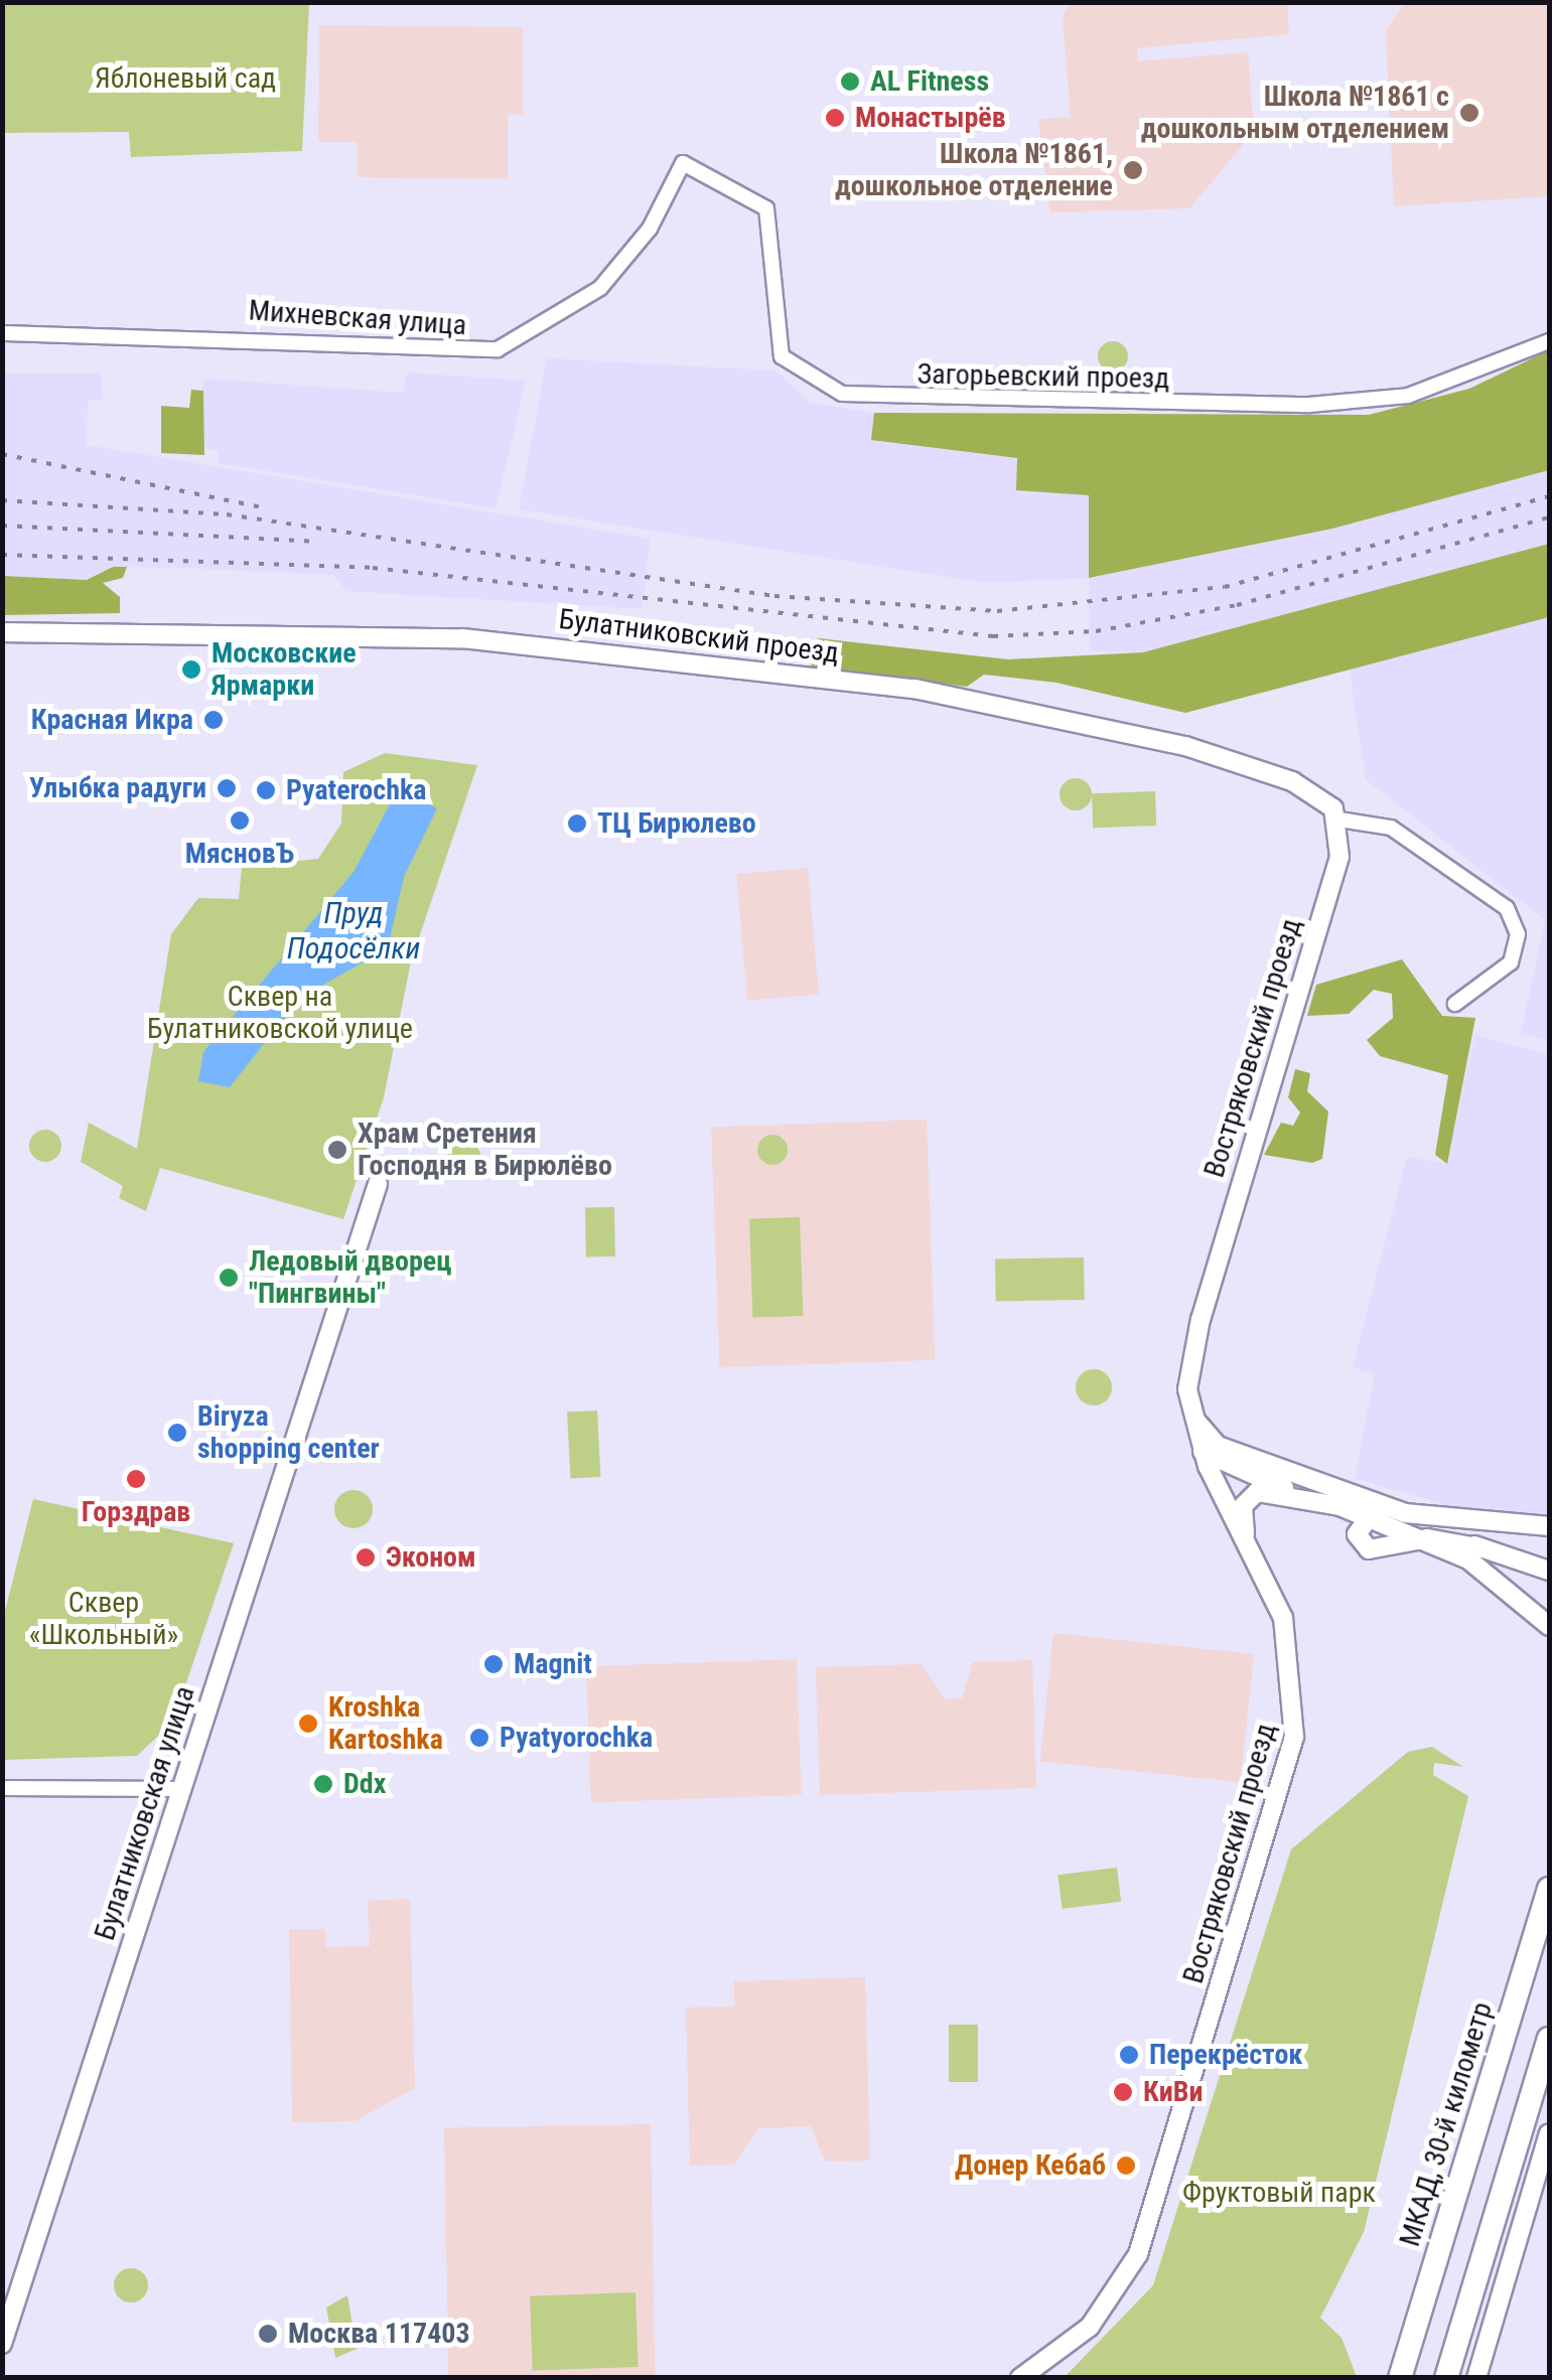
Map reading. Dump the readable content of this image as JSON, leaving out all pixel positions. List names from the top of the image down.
{
  "streets": {
    "highway": ["МКАД, 30-й километр"],
    "street": [
      "Михневская улица",
      "Загорьевский проезд",
      "Булатниковский проезд",
      "Востряковский проезд",
      "Булатниковская улица"
    ]
  },
  "crossings": [
    ["Михневская улица", "Загорьевский проезд"],
    ["Булатниковский проезд", "Востряковский проезд"]
  ],
  "water": ["Пруд Подосёлки"],
  "parks": [
    "Яблоневый сад",
    "Сквер на Булатниковской улице",
    "Сквер «Школьный»",
    "Фруктовый парк"
  ],
  "places": [
    "AL Fitness",
    "Школа №1861 с дошкольным отделением",
    "Монастырёв",
    "Школа №1861, дошкольное отделение",
    "Московские Ярмарки",
    "Красная Икра",
    "Улыбка радуги",
    "Pyaterochka",
    "МясновЪ",
    "ТЦ Бирюлево",
    "Храм Сретения Господня в Бирюлёво",
    "Ледовый дворец \"Пингвины\"",
    "Biryza shopping center",
    "Горздрав",
    "Эконом",
    "Magnit",
    "Kroshka Kartoshka",
    "Pyatyorochka",
    "Ddx",
    "Перекрёсток",
    "КиВи",
    "Донер Кебаб",
    "Москва 117403"
  ]
}
